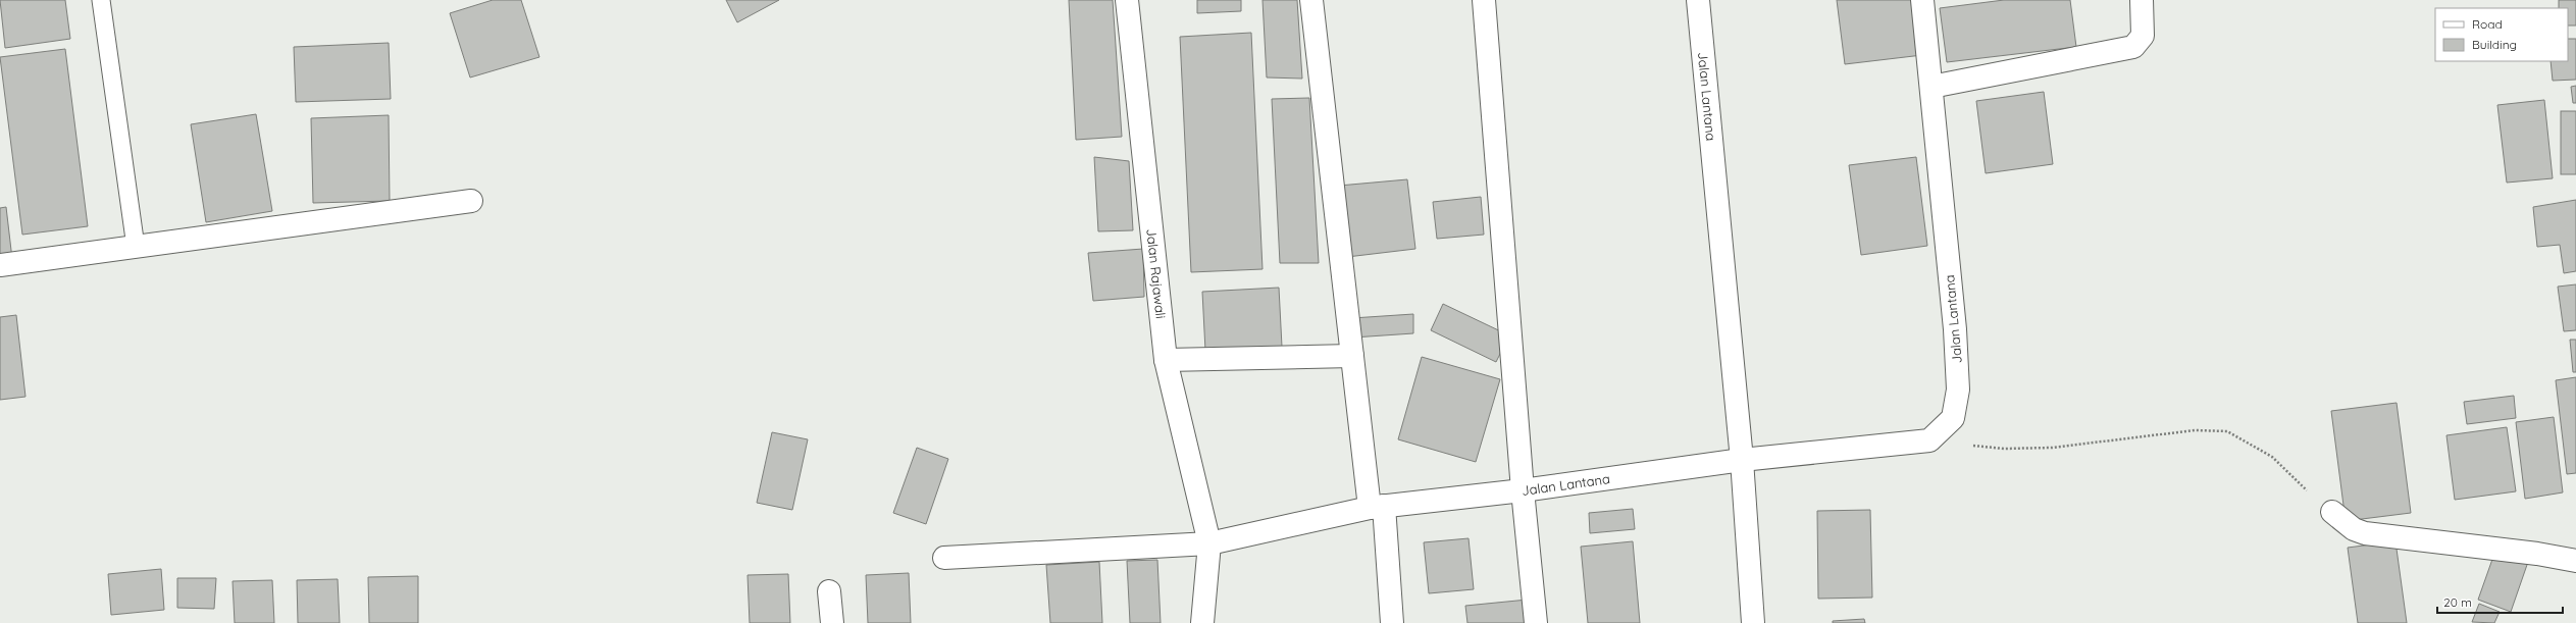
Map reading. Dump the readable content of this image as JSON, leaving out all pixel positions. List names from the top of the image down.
{
  "streets": {
    "street": ["Jalan Lantana", "Jalan Rajawali"]
  },
  "legend": ["Road", "Building"],
  "scale_bar": "20 m"
}
